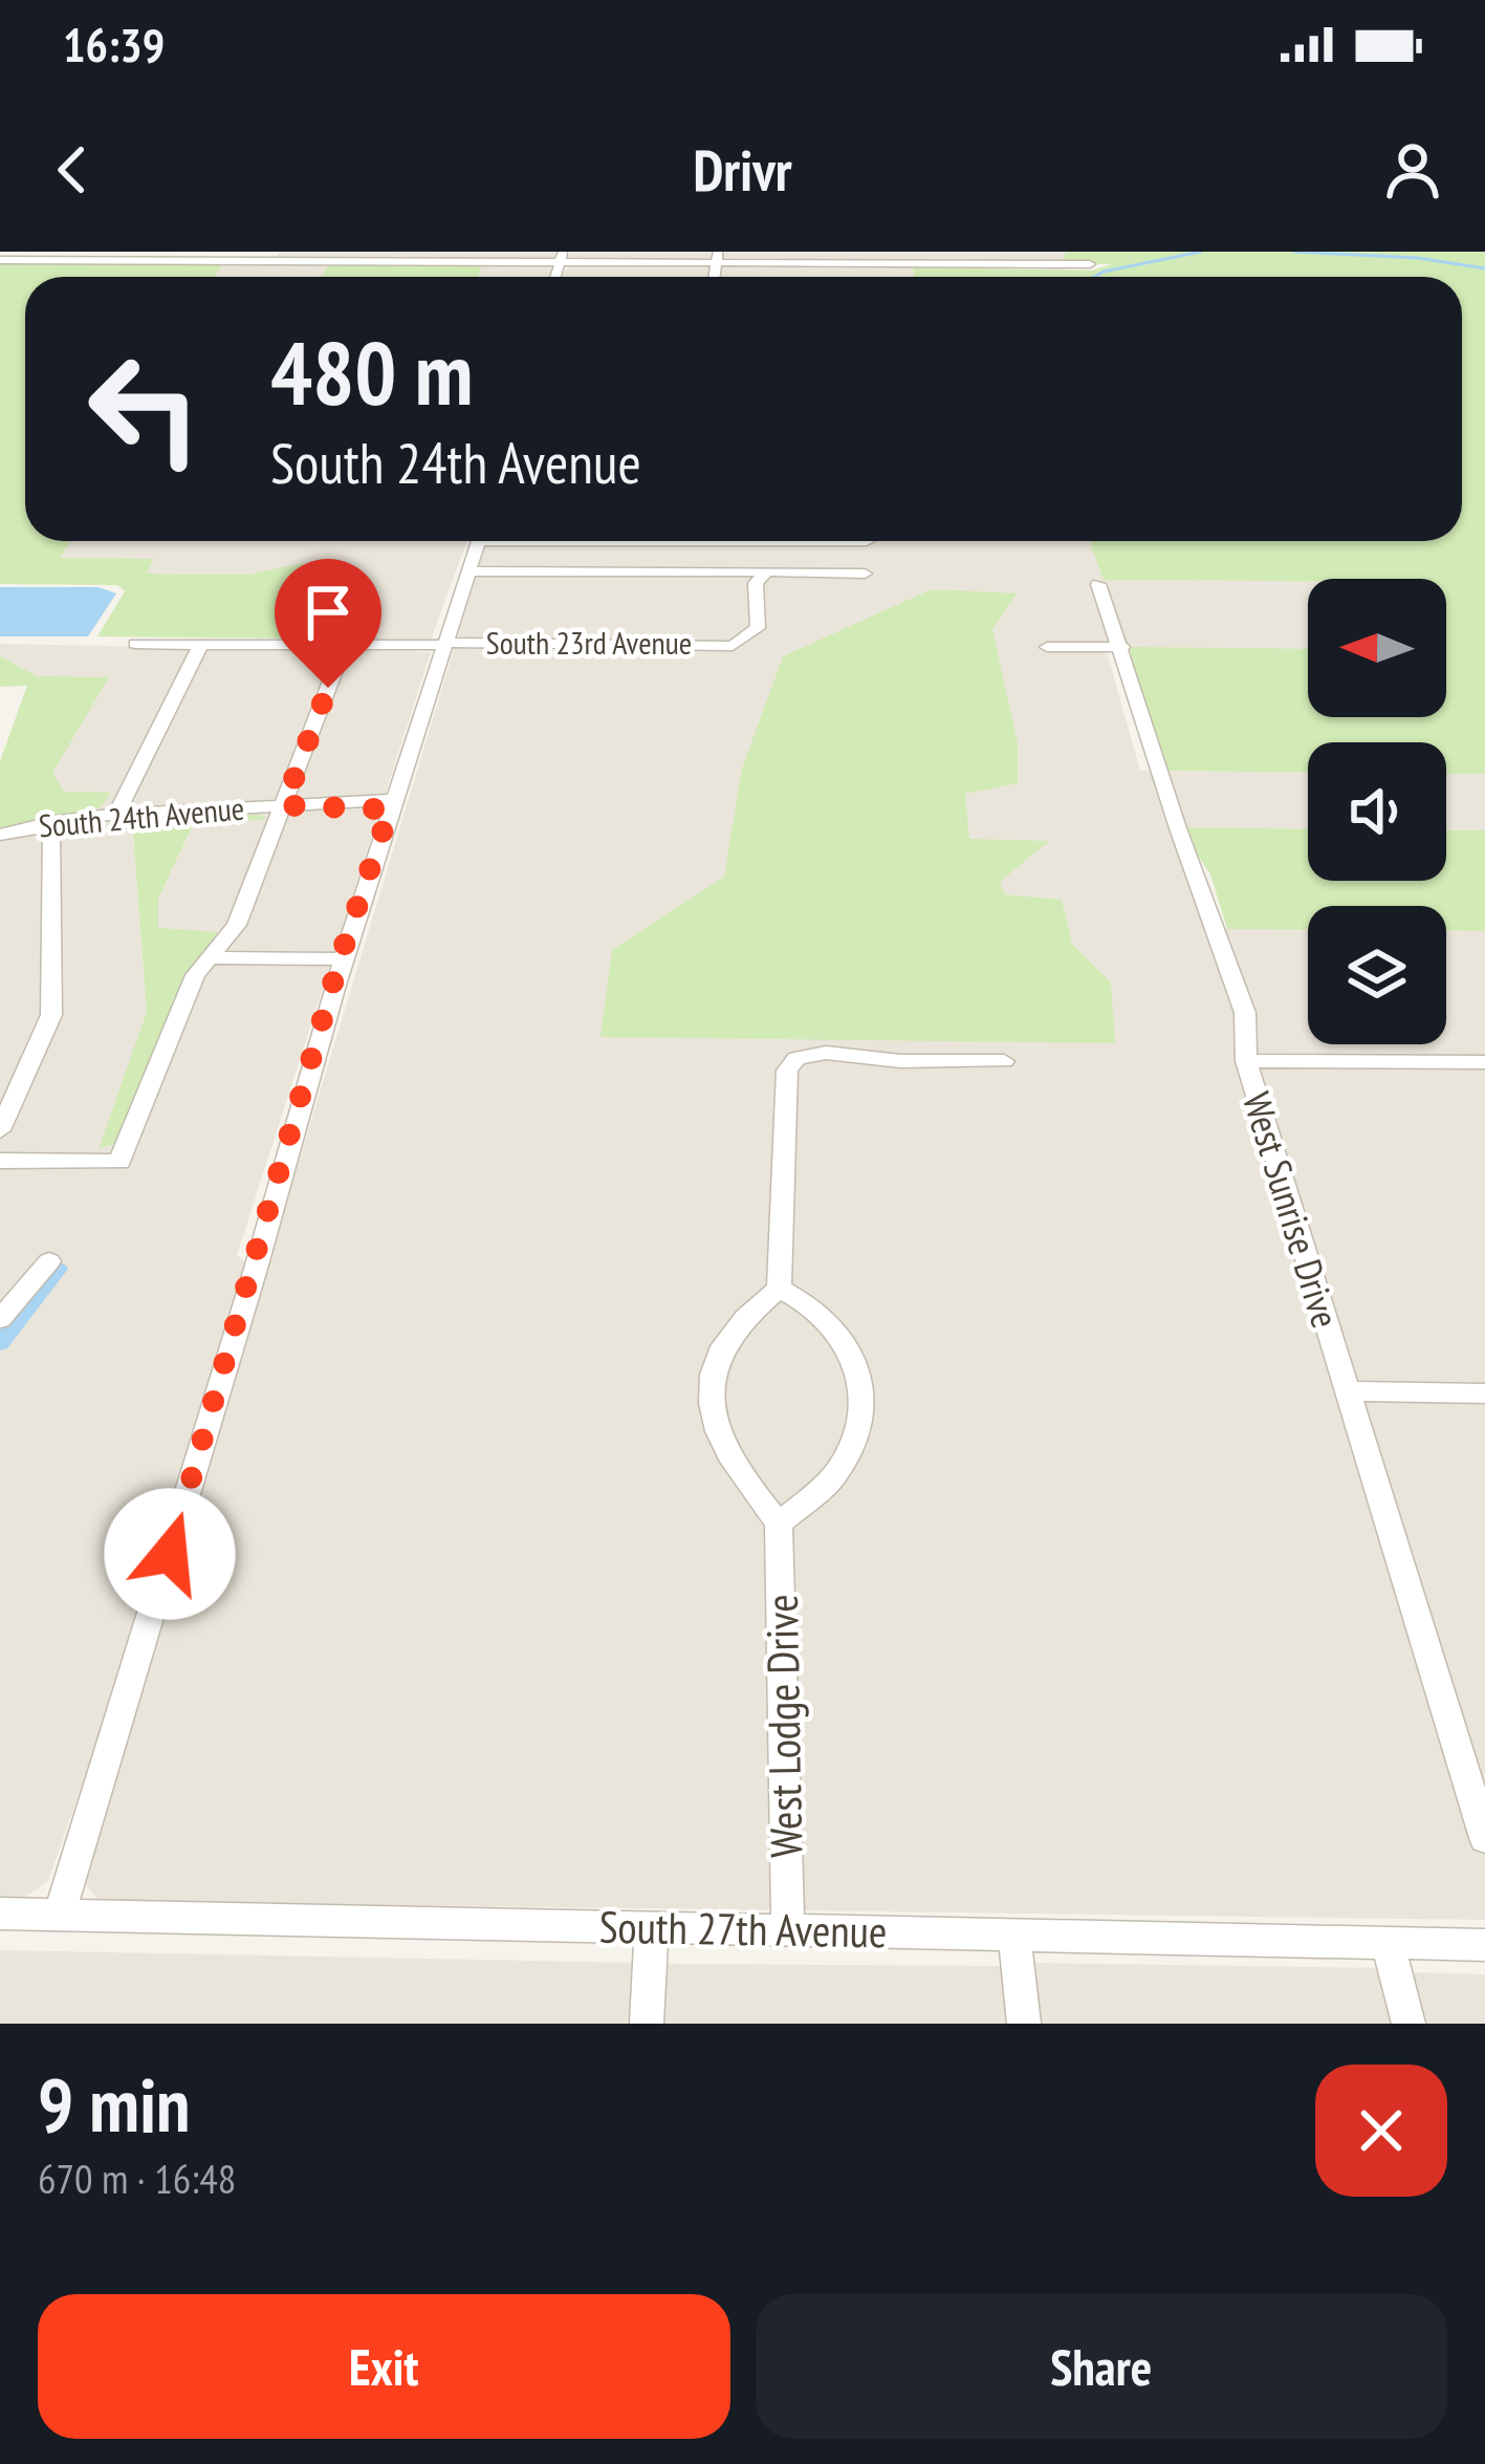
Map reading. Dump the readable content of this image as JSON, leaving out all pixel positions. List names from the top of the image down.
{
  "streets": {
    "street": [
      "South 23rd Avenue",
      "South 24th Avenue",
      "West Sunrise Drive",
      "West Lodge Drive",
      "South 27th Avenue"
    ]
  },
  "crossings": [
    ["West Lodge Drive", "South 27th Avenue"]
  ],
  "north": "left",
  "page": {
    "status": "16:39",
    "header": "Drivr",
    "turn": ["480 m", "South 24th Avenue"],
    "heading": ["9 min", "670 m · 16:48"],
    "buttons": ["Exit", "Share"]
  }
}
